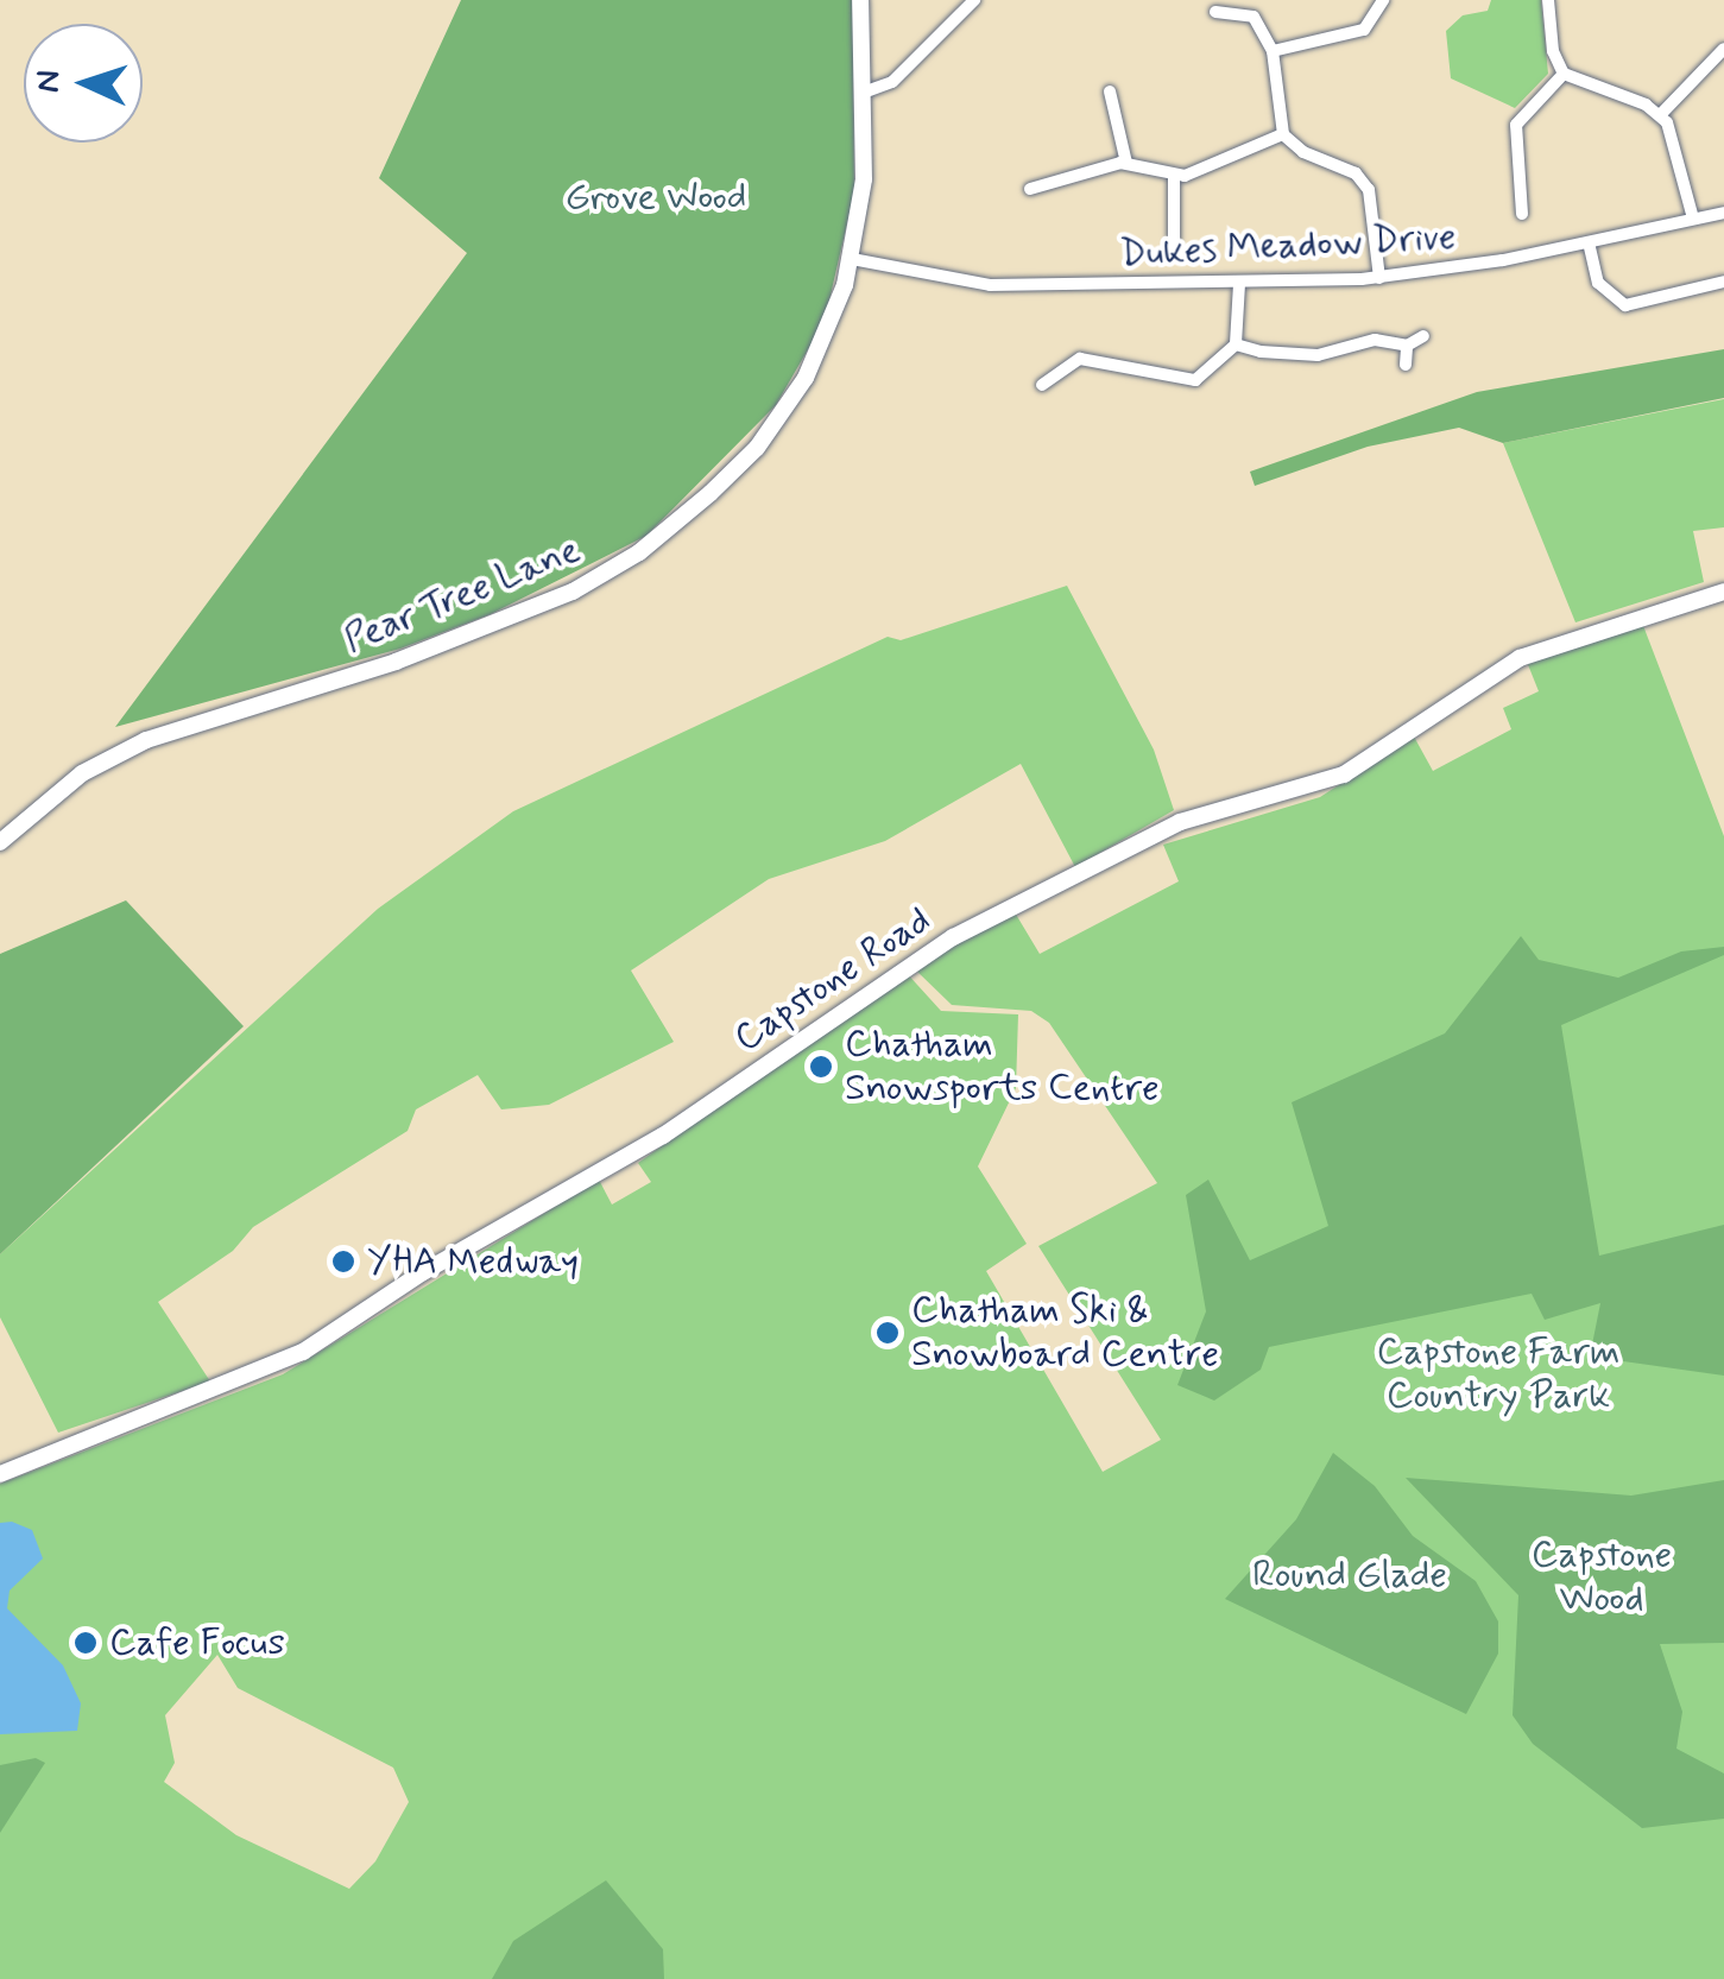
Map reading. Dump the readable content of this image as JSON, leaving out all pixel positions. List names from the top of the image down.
{
  "streets": {
    "street": ["Dukes Meadow Drive", "Pear Tree Lane", "Capstone Road"]
  },
  "crossings": [
    ["Dukes Meadow Drive", "Pear Tree Lane"]
  ],
  "parks": [
    "Grove Wood",
    "Capstone Farm Country Park",
    "Capstone Wood",
    "Round Glade"
  ],
  "places": [
    "Chatham Snowsports Centre",
    "YHA Medway",
    "Chatham Ski & Snowboard Centre",
    "Cafe Focus"
  ],
  "north": "left"
}
